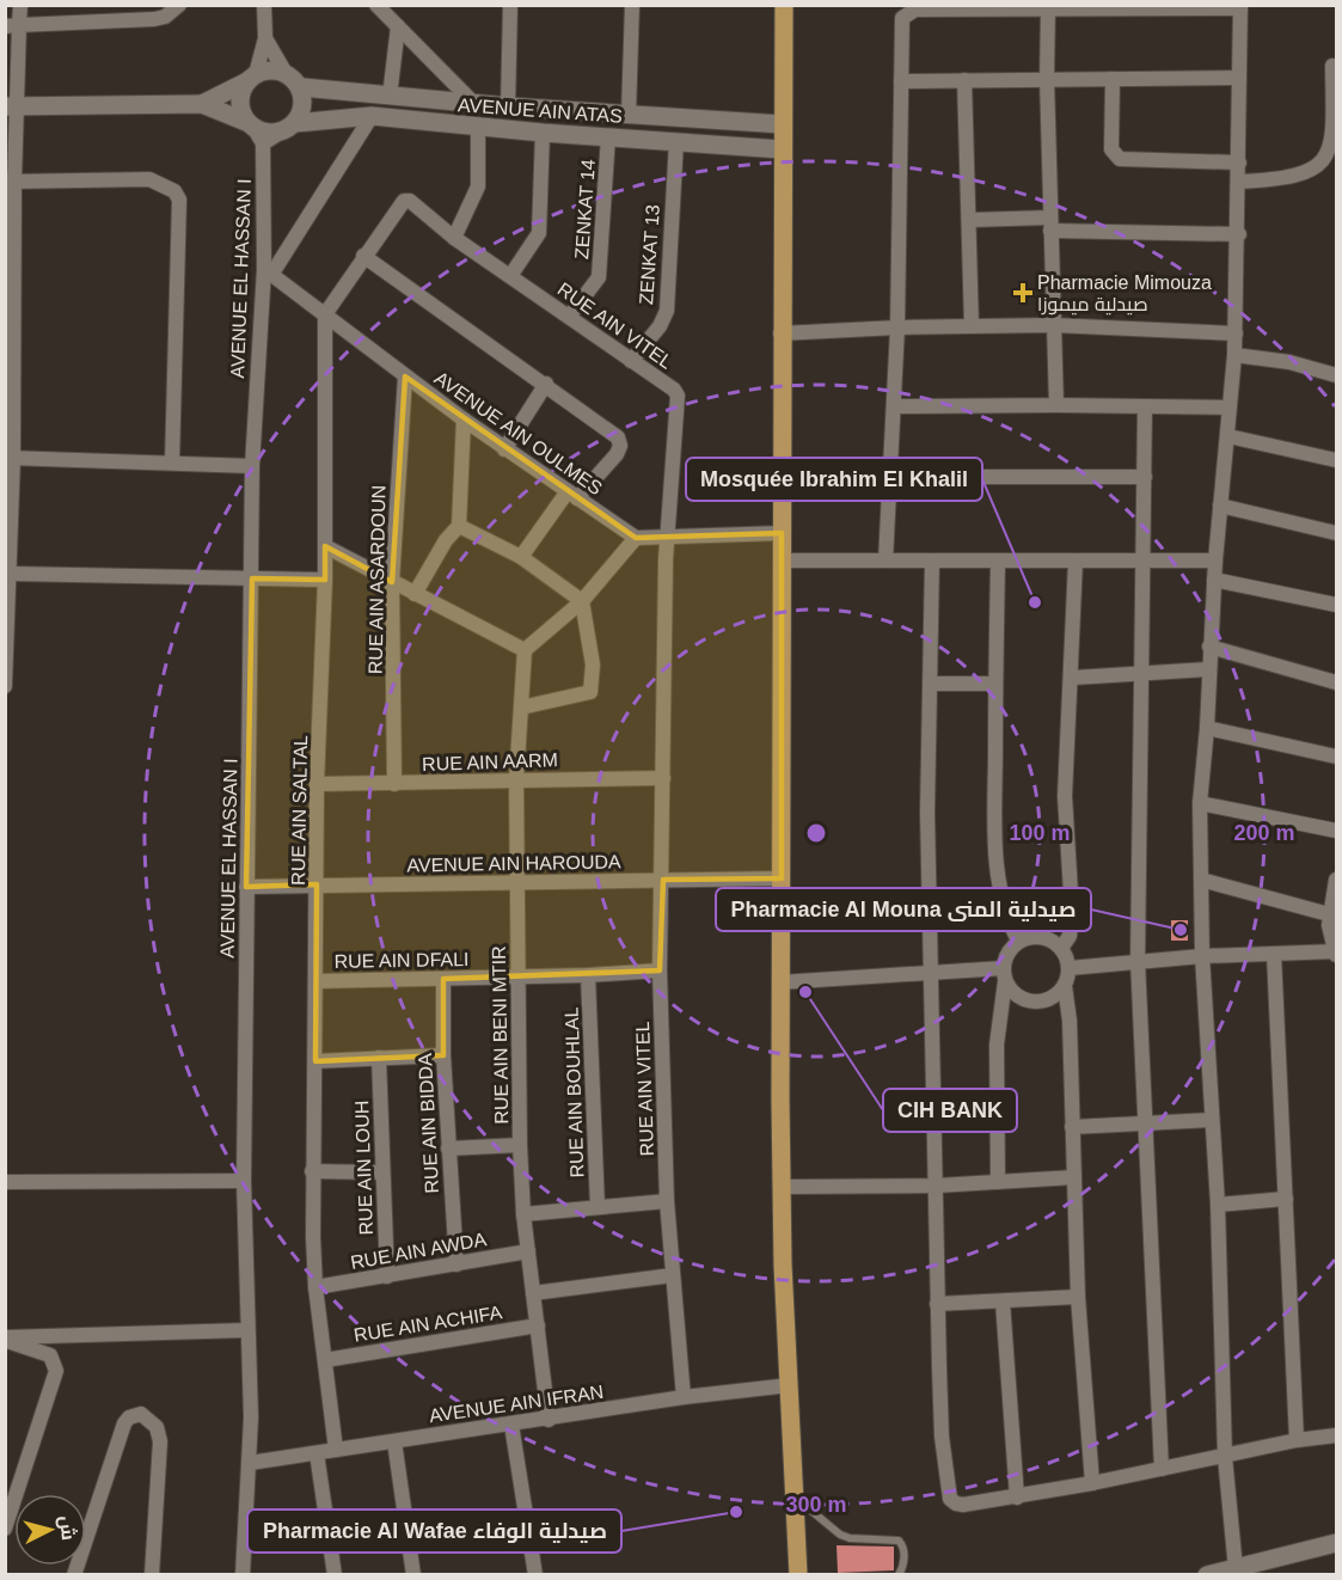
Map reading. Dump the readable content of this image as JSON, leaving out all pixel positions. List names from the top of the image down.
{
  "streets": {
    "street": [
      "AVENUE AIN ATAS",
      "ZENKAT 14",
      "ZENKAT 13",
      "AVENUE EL HASSAN I",
      "RUE AIN VITEL",
      "AVENUE AIN OULMES",
      "RUE AIN ASARDOUN",
      "RUE AIN AARM",
      "RUE AIN SALTAL",
      "AVENUE AIN HAROUDA",
      "RUE AIN DFALI",
      "RUE AIN BENI MTIR",
      "RUE AIN BOUHLAL",
      "RUE AIN BIDDA",
      "RUE AIN LOUH",
      "RUE AIN AWDA",
      "RUE AIN ACHIFA",
      "AVENUE AIN IFRAN"
    ]
  },
  "crossings": [
    ["AVENUE AIN ATAS", "ZENKAT 14"],
    ["AVENUE AIN ATAS", "ZENKAT 13"],
    ["AVENUE AIN ATAS", "AVENUE EL HASSAN I"],
    ["ZENKAT 14", "RUE AIN VITEL"],
    ["ZENKAT 13", "RUE AIN VITEL"],
    ["AVENUE EL HASSAN I", "AVENUE AIN OULMES"],
    ["AVENUE EL HASSAN I", "AVENUE AIN HAROUDA"],
    ["AVENUE EL HASSAN I", "AVENUE AIN IFRAN"],
    ["RUE AIN VITEL", "RUE AIN AARM"],
    ["RUE AIN VITEL", "AVENUE AIN HAROUDA"],
    ["RUE AIN VITEL", "RUE AIN DFALI"],
    ["RUE AIN VITEL", "AVENUE AIN IFRAN"],
    ["AVENUE AIN OULMES", "RUE AIN ASARDOUN"],
    ["AVENUE AIN OULMES", "RUE AIN SALTAL"],
    ["RUE AIN ASARDOUN", "RUE AIN AARM"],
    ["RUE AIN AARM", "RUE AIN SALTAL"],
    ["RUE AIN AARM", "RUE AIN BENI MTIR"],
    ["RUE AIN SALTAL", "AVENUE AIN HAROUDA"],
    ["RUE AIN SALTAL", "RUE AIN DFALI"],
    ["RUE AIN SALTAL", "RUE AIN AWDA"],
    ["RUE AIN SALTAL", "RUE AIN ACHIFA"],
    ["RUE AIN SALTAL", "AVENUE AIN IFRAN"],
    ["AVENUE AIN HAROUDA", "RUE AIN BENI MTIR"],
    ["RUE AIN DFALI", "RUE AIN BENI MTIR"],
    ["RUE AIN DFALI", "RUE AIN BOUHLAL"],
    ["RUE AIN DFALI", "RUE AIN BIDDA"],
    ["RUE AIN BENI MTIR", "RUE AIN AWDA"],
    ["RUE AIN BENI MTIR", "RUE AIN ACHIFA"],
    ["RUE AIN BENI MTIR", "AVENUE AIN IFRAN"],
    ["RUE AIN BIDDA", "RUE AIN AWDA"],
    ["RUE AIN LOUH", "RUE AIN AWDA"]
  ],
  "places": {
    "health": ["Pharmacie Mimouza صيدلية ميموزا"],
    "other": [
      "Mosquée Ibrahim El Khalil",
      "Pharmacie Al Mouna صيدلية المنى",
      "CIH BANK",
      "Pharmacie Al Wafae صيدلية الوفاء"
    ]
  },
  "north": "right",
  "rings": ["100 m", "200 m", "300 m"]
}
